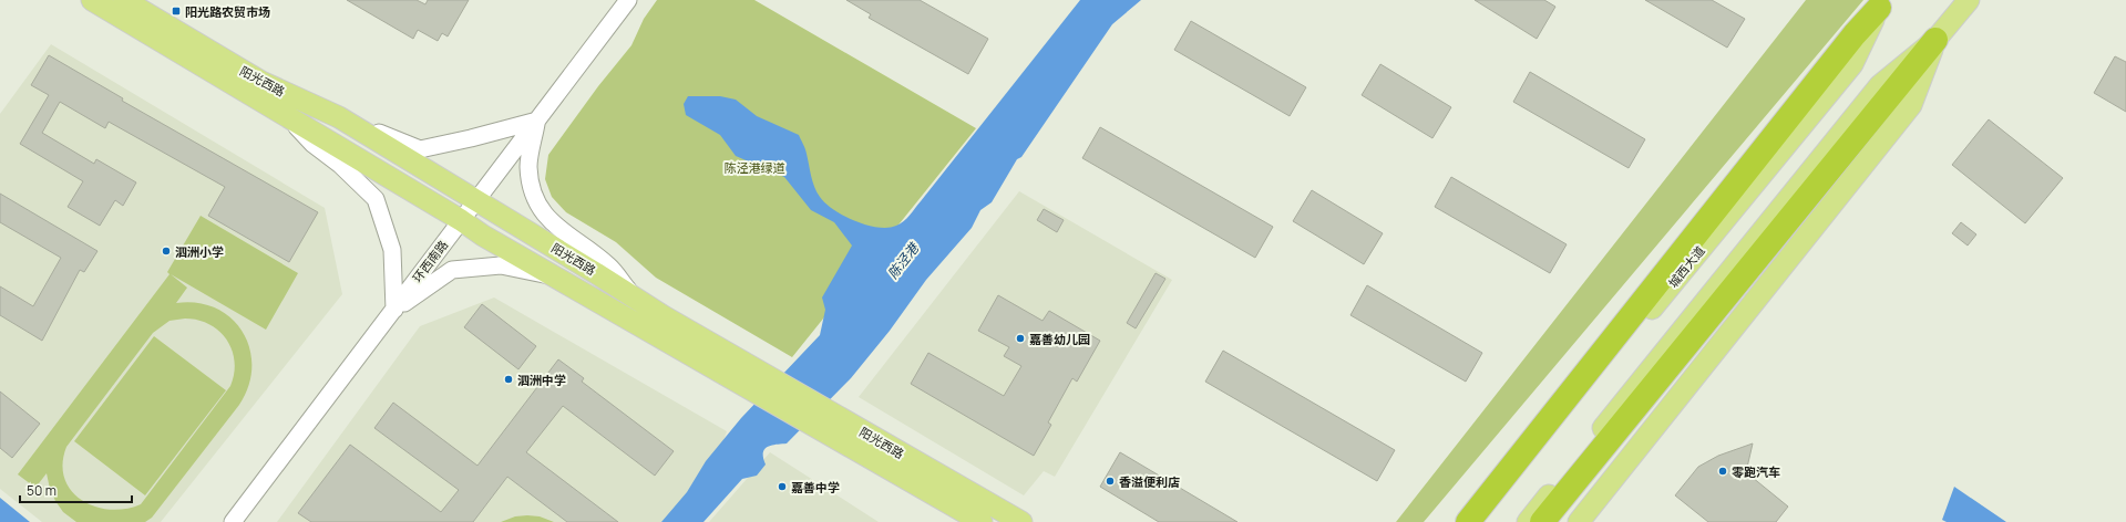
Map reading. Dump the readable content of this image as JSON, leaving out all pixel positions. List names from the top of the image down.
{
  "streets": {
    "main road": ["阳光西路", "城西大道"],
    "street": ["环西南路"]
  },
  "crossings": [
    ["阳光西路", "环西南路"]
  ],
  "water": ["陈泾港"],
  "parks": ["陈泾港绿道"],
  "places": {
    "transit": ["阳光路农贸市场"],
    "other": [
      "泗洲小学",
      "嘉善幼儿园",
      "泗洲中学",
      "零跑汽车",
      "香溢便利店",
      "嘉善中学"
    ]
  },
  "scale_bar": "50 m"
}
